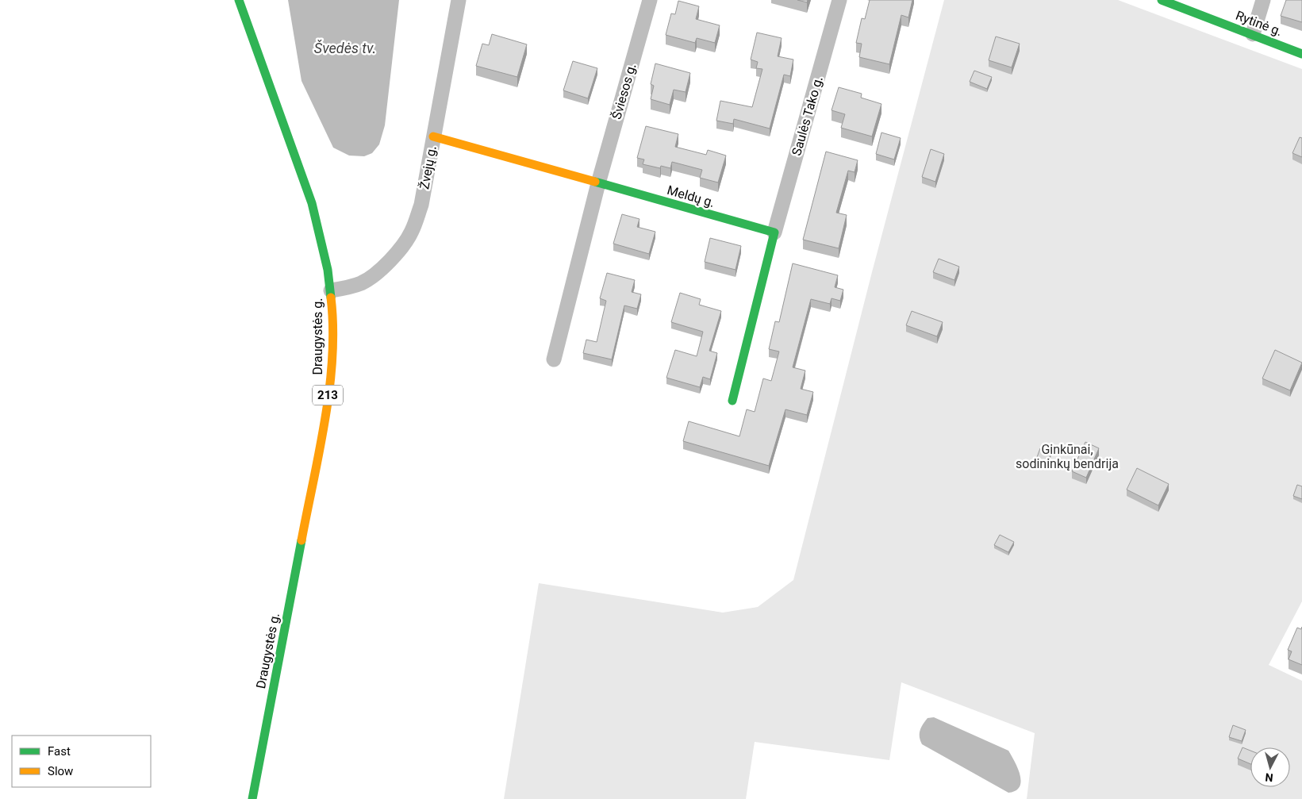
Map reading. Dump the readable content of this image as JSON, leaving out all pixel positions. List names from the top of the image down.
{
  "streets": {
    "main road": [
      "Rytinė g.",
      "Meldų g.",
      "Draugystės g.",
      "213"
    ],
    "street": ["Šviesos g.", "Saulės Tako g.", "Žvejų g."]
  },
  "crossings": [
    ["Šviesos g.", "Meldų g."],
    ["Saulės Tako g.", "Meldų g."],
    ["Žvejų g.", "Meldų g."],
    ["Žvejų g.", "Draugystės g."]
  ],
  "water": ["Švedės tv."],
  "parks": ["Ginkūnai, sodininkų bendrija"],
  "legend": ["Fast", "Slow"],
  "north": "bottom"
}
